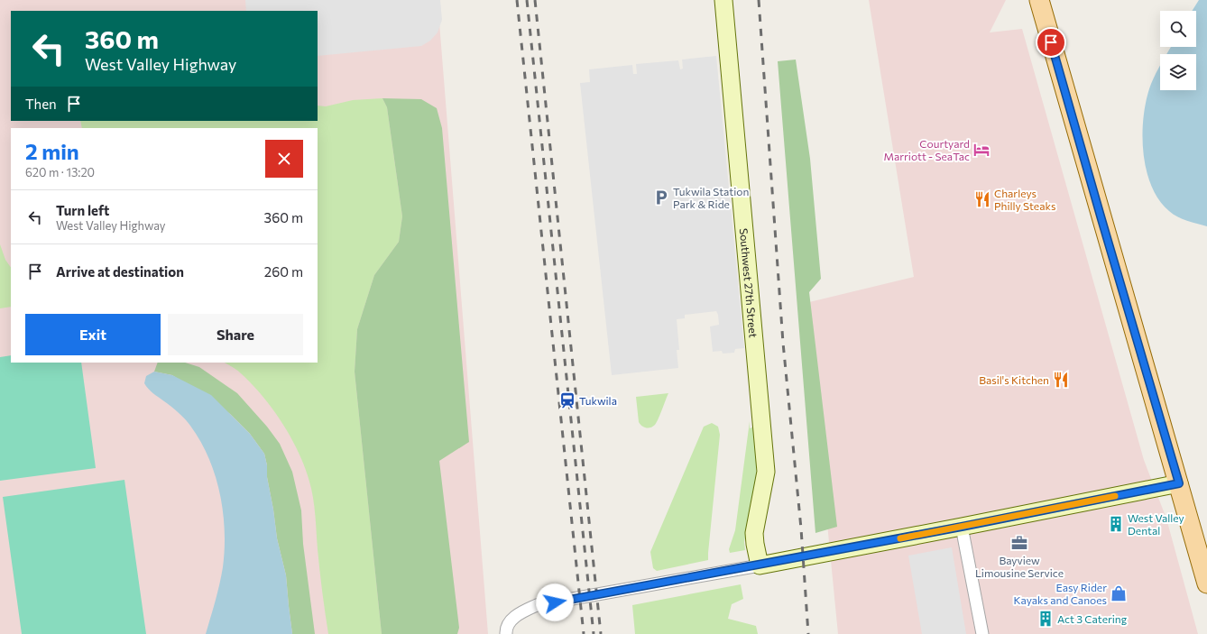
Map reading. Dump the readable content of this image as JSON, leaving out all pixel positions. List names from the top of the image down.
{
  "streets": {
    "street": ["Southwest 27th Street"]
  },
  "places": {
    "hotel": ["Courtyard Marriott - SeaTac"],
    "parking": ["Tukwila Station Park & Ride"],
    "restaurant": ["Charleys Philly Steaks", "Basil's Kitchen"],
    "station": ["Tukwila"],
    "building": ["West Valley Dental", "Act 3 Catering"],
    "office": ["Bayview Limousine Service"],
    "shop": ["Easy Rider Kayaks and Canoes"]
  },
  "page": {
    "turn": ["360 m", "West Valley Highway"],
    "then": "Then",
    "heading": ["2 min", "620 m · 13:20"],
    "list": [
      {
        "name": "Turn left",
        "note": "West Valley Highway",
        "value": "360 m"
      },
      {
        "name": "Arrive at destination",
        "value": "260 m"
      }
    ],
    "buttons": ["Exit", "Share"]
  }
}
